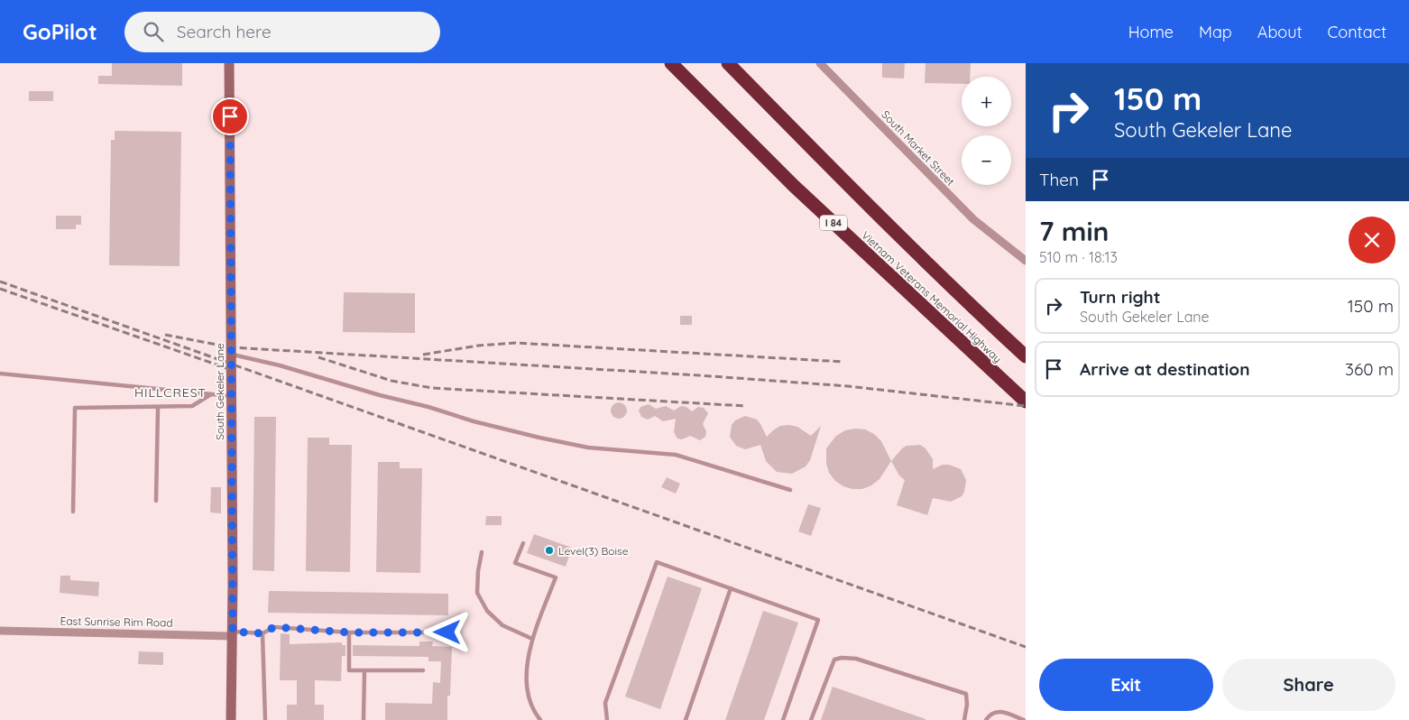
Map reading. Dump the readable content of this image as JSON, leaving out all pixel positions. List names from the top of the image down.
{
  "streets": {
    "highway": ["I 84", "Vietnam Veterans Memorial Highway"],
    "street": ["South Market Street", "South Gekeler Lane", "East Sunrise Rim Road"]
  },
  "crossings": [
    ["South Gekeler Lane", "East Sunrise Rim Road"]
  ],
  "districts": ["HILLCREST"],
  "places": ["Level(3) Boise"],
  "page": {
    "header": "GoPilot",
    "search": "Search here",
    "nav": [
      "Home",
      "Map",
      "About",
      "Contact"
    ],
    "turn": ["150 m", "South Gekeler Lane"],
    "map_buttons": ["+", "−"],
    "then": "Then",
    "heading": ["7 min", "510 m · 18:13"],
    "list": [
      {
        "name": "Turn right",
        "note": "South Gekeler Lane",
        "value": "150 m"
      },
      {
        "name": "Arrive at destination",
        "value": "360 m"
      }
    ],
    "buttons": ["Exit", "Share"]
  }
}
